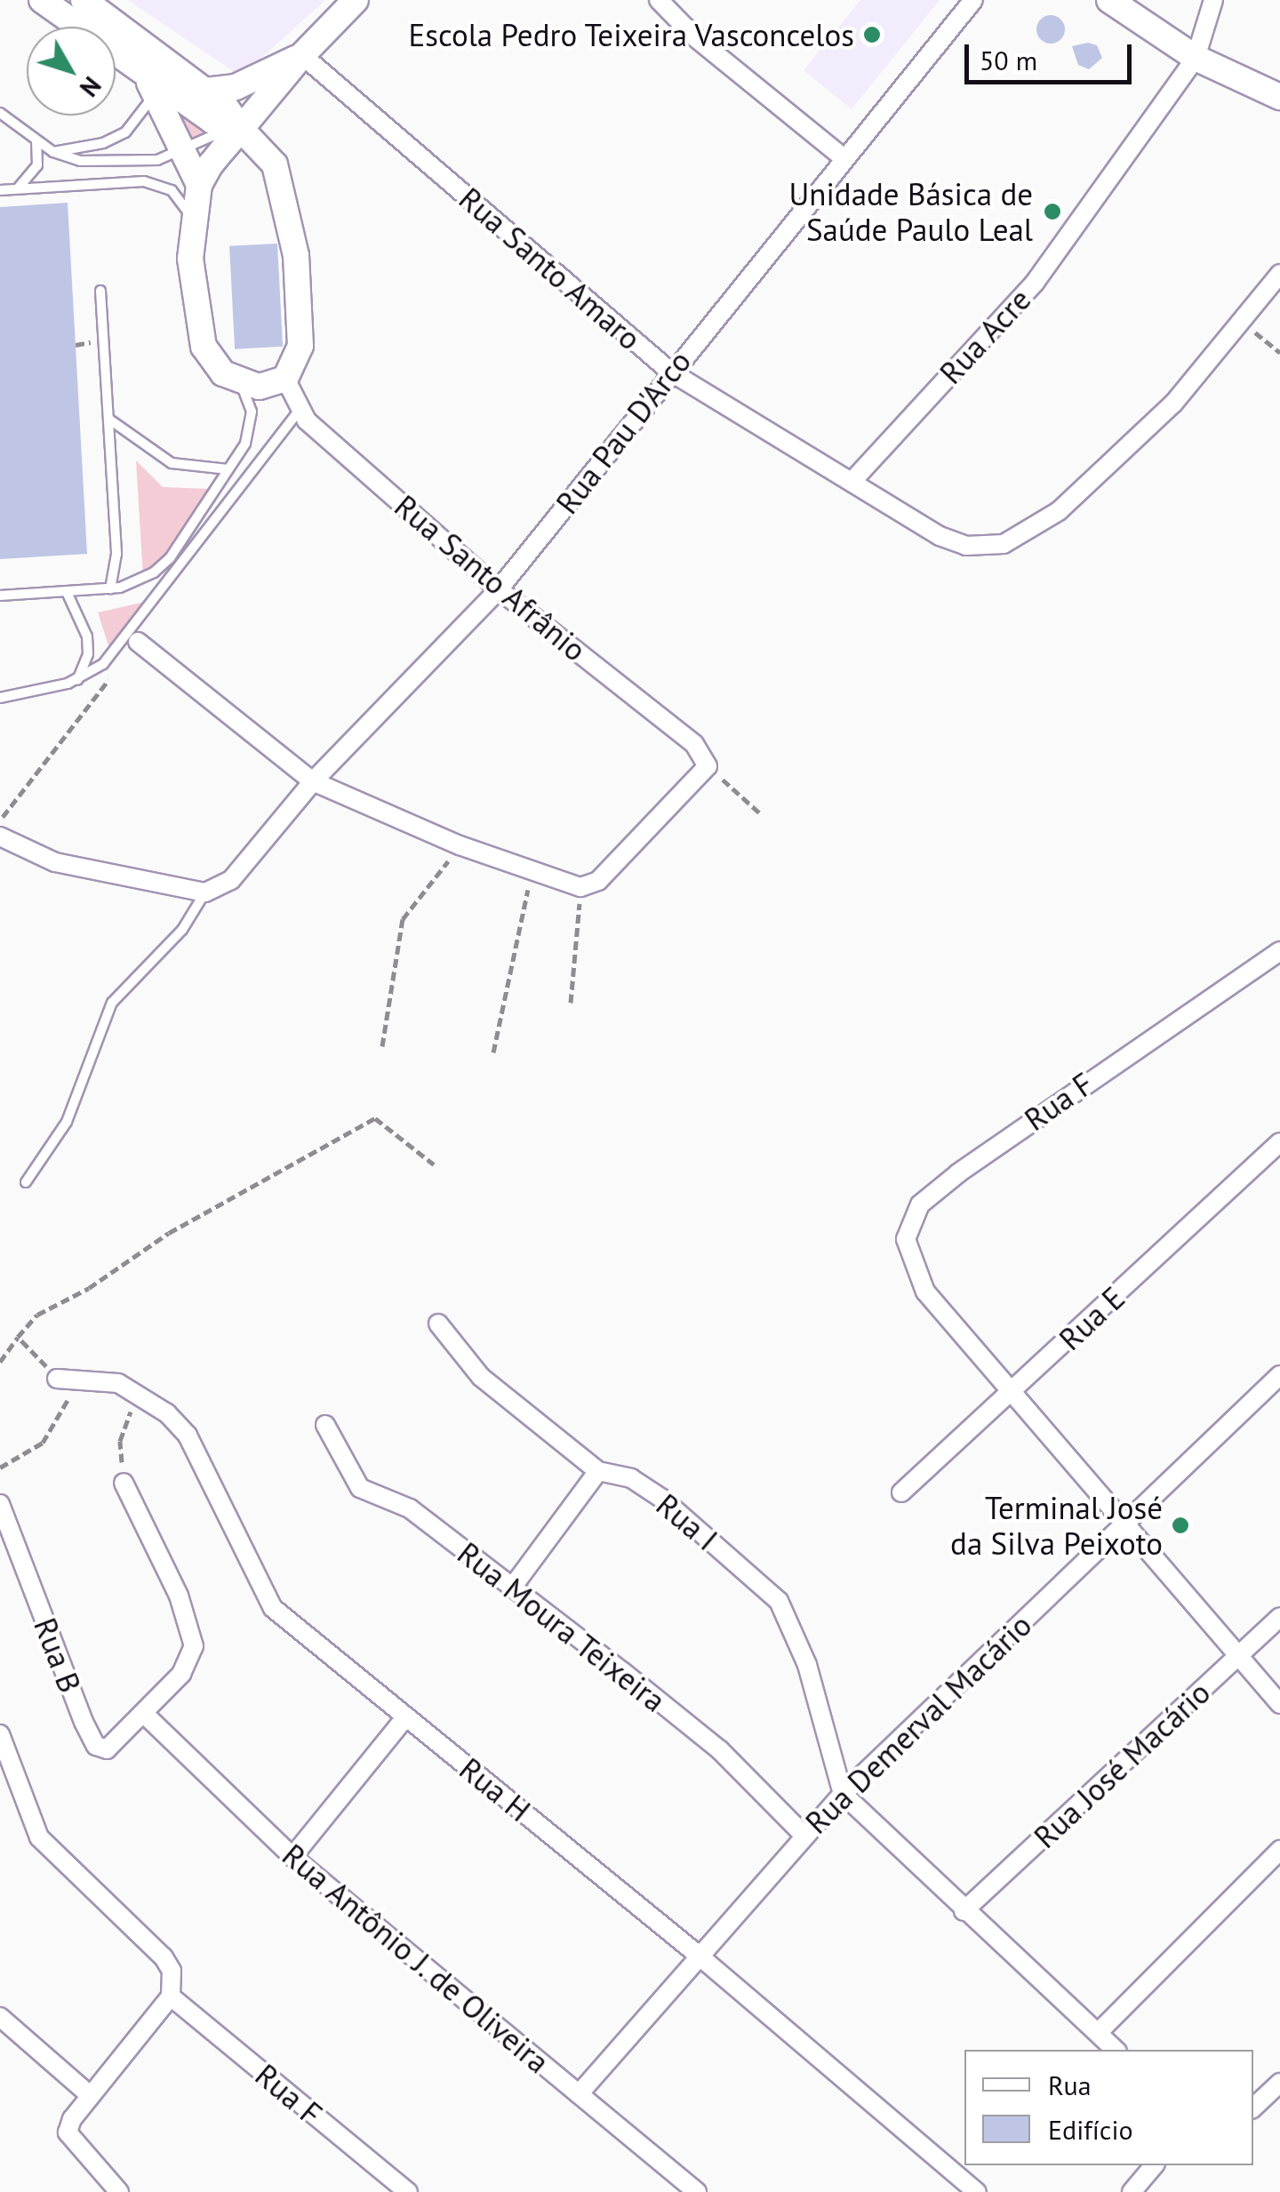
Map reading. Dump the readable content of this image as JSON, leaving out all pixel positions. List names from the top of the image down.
{
  "streets": {
    "street": [
      "Rua Santo Amaro",
      "Rua Acre",
      "Rua Pau D'Arco",
      "Rua Santo Afrânio",
      "Rua F",
      "Rua E",
      "Rua I",
      "Rua Moura Teixeira",
      "Rua B",
      "Rua Demerval Macário",
      "Rua José Macário",
      "Rua H",
      "Rua Antônio J. de Oliveira"
    ]
  },
  "crossings": [
    ["Rua Santo Amaro", "Rua Acre"],
    ["Rua Santo Amaro", "Rua Pau D'Arco"],
    ["Rua Pau D'Arco", "Rua Santo Afrânio"],
    ["Rua F", "Rua E"],
    ["Rua F", "Rua Demerval Macário"],
    ["Rua F", "Rua José Macário"],
    ["Rua I", "Rua Demerval Macário"],
    ["Rua Moura Teixeira", "Rua Demerval Macário"],
    ["Rua B", "Rua Antônio J. de Oliveira"],
    ["Rua Demerval Macário", "Rua H"],
    ["Rua Demerval Macário", "Rua Antônio J. de Oliveira"]
  ],
  "places": ["Escola Pedro Teixeira Vasconcelos", "Unidade Básica de Saúde Paulo Leal", "Terminal José da Silva Peixoto"],
  "legend": ["Rua", "Edifício"],
  "scale_bar": "50 m",
  "north": "bottom right"
}
